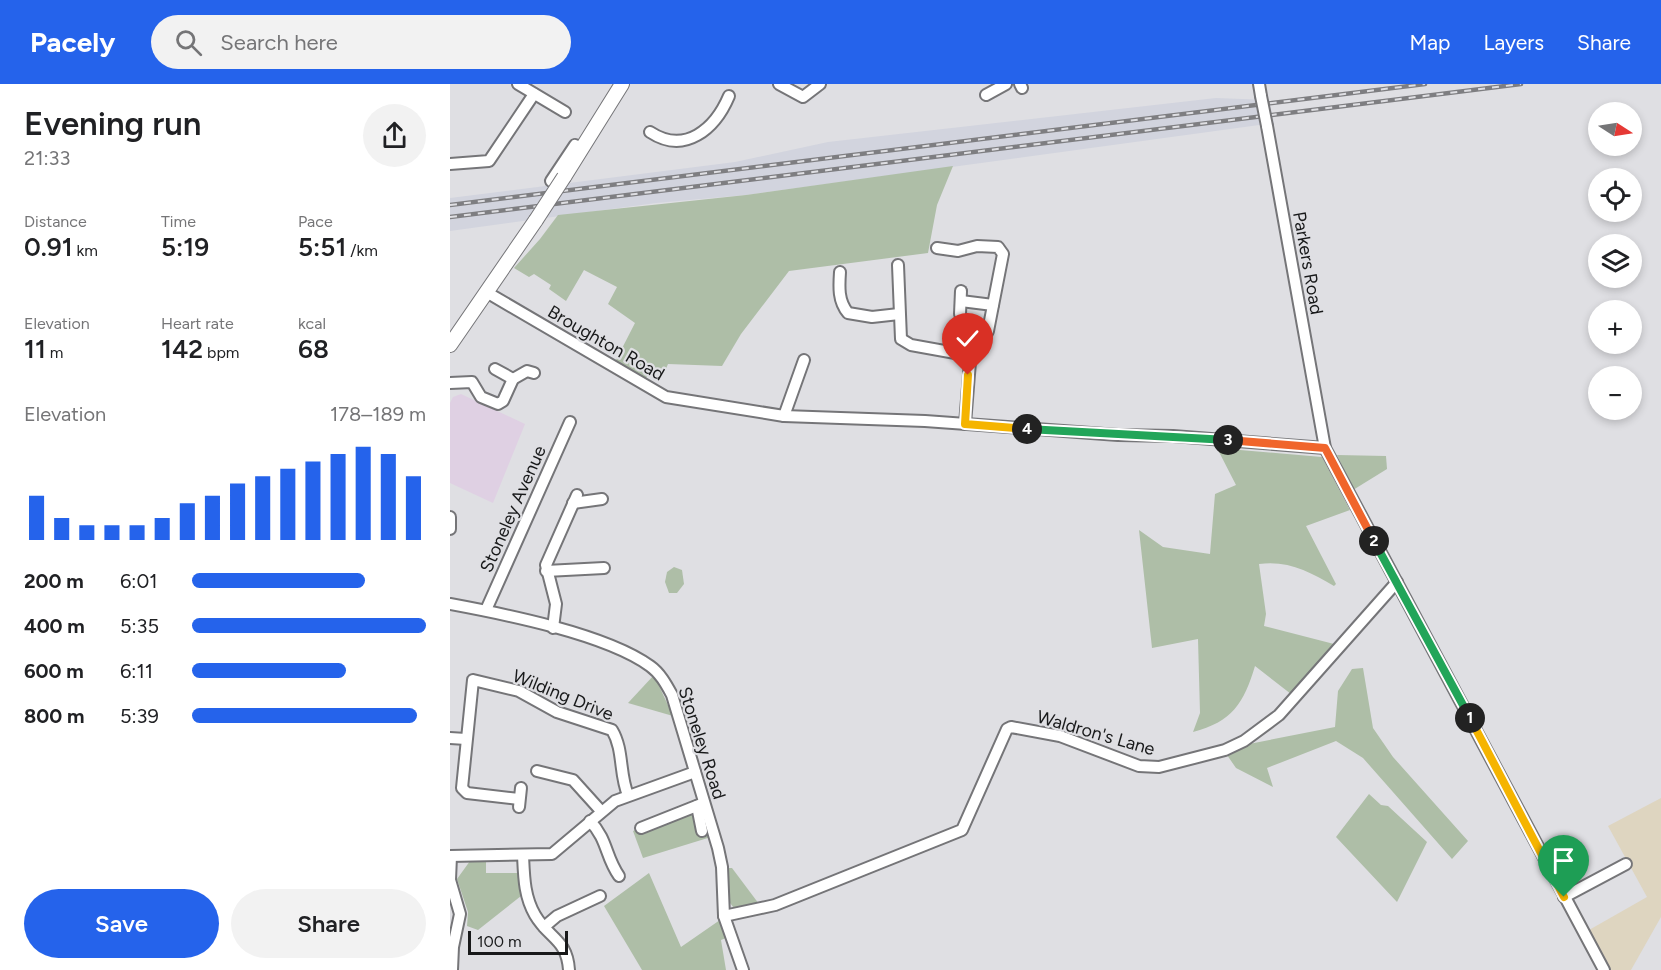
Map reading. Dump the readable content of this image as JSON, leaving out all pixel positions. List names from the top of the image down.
{
  "streets": {
    "street": [
      "Parkers Road",
      "Broughton Road",
      "Stoneley Avenue",
      "Wilding Drive",
      "Waldron's Lane",
      "Stoneley Road"
    ]
  },
  "crossings": [
    ["Parkers Road", "Broughton Road"],
    ["Parkers Road", "Waldron's Lane"],
    ["Stoneley Avenue", "Stoneley Road"],
    ["Waldron's Lane", "Stoneley Road"]
  ],
  "scale_bar": "100 m",
  "north": "right",
  "page": {
    "header": "Pacely",
    "search": "Search here",
    "nav": ["Map", "Layers", "Share"],
    "heading": ["Evening run", "21:33"],
    "map_buttons": ["+", "−"],
    "stats": [
      ["Distance", "0.91 km"],
      ["Time", "5:19"],
      ["Pace", "5:51 /km"],
      ["Elevation", "11 m"],
      ["Heart rate", "142 bpm"],
      ["kcal", "68"]
    ],
    "chart": ["Elevation", "178–189 m"],
    "pins": [
      "4",
      "3",
      "2",
      "1"
    ],
    "list": [
      {
        "name": "200 m",
        "note": "6:01"
      },
      {
        "name": "400 m",
        "note": "5:35"
      },
      {
        "name": "600 m",
        "note": "6:11"
      },
      {
        "name": "800 m",
        "note": "5:39"
      }
    ],
    "buttons": ["Save", "Share"],
    "scale": "100 m"
  }
}
